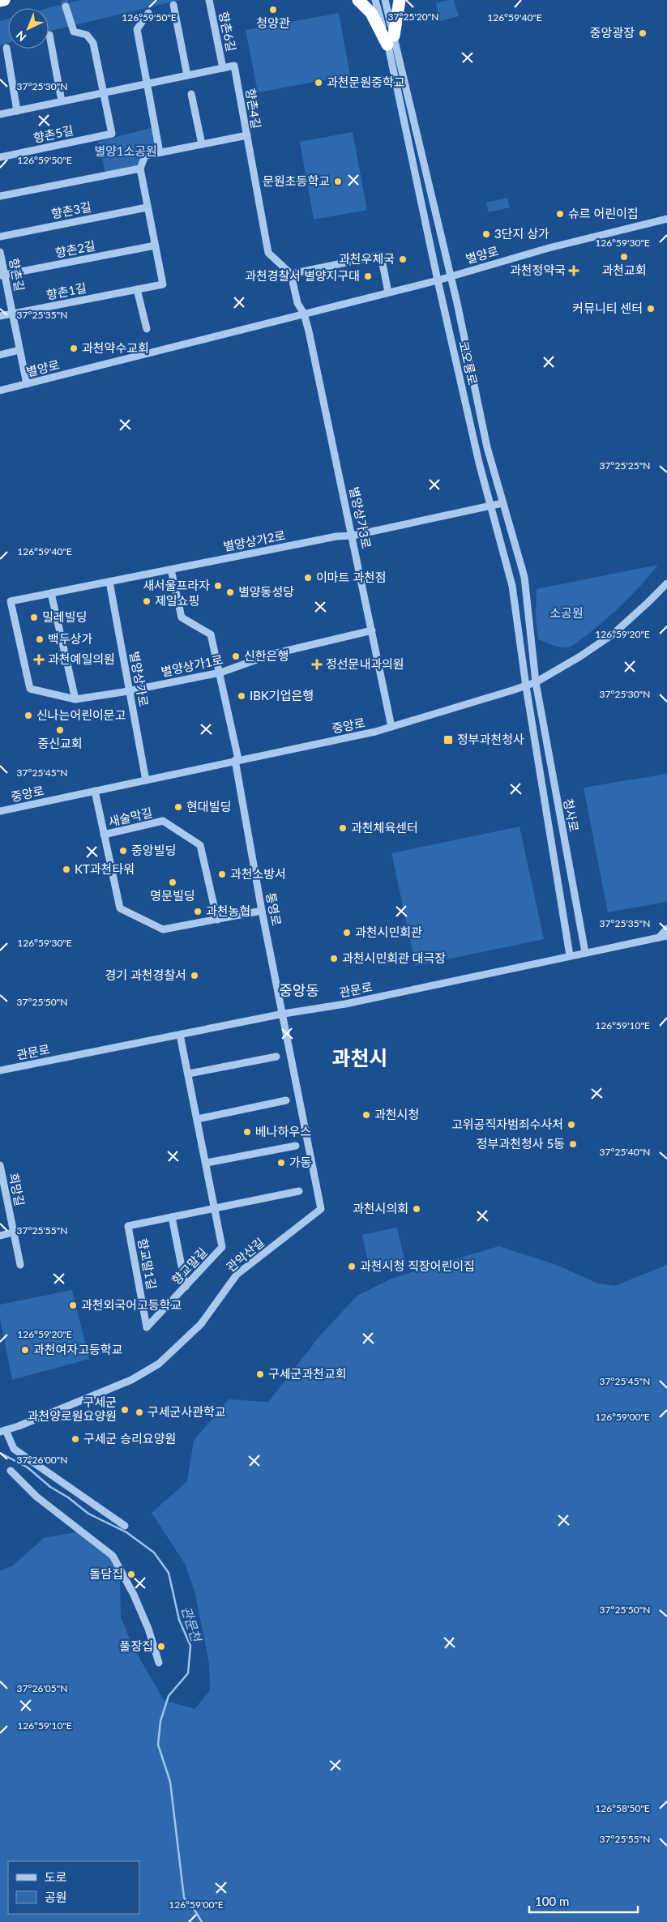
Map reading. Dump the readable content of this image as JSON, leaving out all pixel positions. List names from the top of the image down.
{
  "streets": {
    "street": [
      "향촌6길",
      "향촌4길",
      "향촌5길",
      "향촌3길",
      "향촌2길",
      "별양로",
      "향촌길",
      "향촌1길",
      "코오롱로",
      "별양상가3로",
      "별양상가2로",
      "별양상가1로",
      "별양상가로",
      "중앙로",
      "청사로",
      "새술막길",
      "통영로",
      "관문로",
      "희망길",
      "관악산길",
      "향교말1길",
      "향교말길"
    ]
  },
  "crossings": [
    ["향촌6길", "향촌4길"],
    ["향촌6길", "향촌5길"],
    ["향촌2길", "향촌길"],
    ["향촌2길", "향촌1길"],
    ["별양로", "향촌길"],
    ["별양로", "코오롱로"],
    ["별양로", "별양상가3로"],
    ["별양로", "청사로"],
    ["향촌길", "향촌1길"],
    ["코오롱로", "별양상가2로"],
    ["코오롱로", "중앙로"],
    ["코오롱로", "청사로"],
    ["별양상가3로", "별양상가2로"],
    ["별양상가3로", "별양상가1로"],
    ["별양상가3로", "중앙로"],
    ["별양상가2로", "별양상가1로"],
    ["별양상가2로", "별양상가로"],
    ["별양상가2로", "청사로"],
    ["별양상가2로", "통영로"],
    ["별양상가1로", "별양상가로"],
    ["별양상가1로", "통영로"],
    ["별양상가로", "중앙로"],
    ["중앙로", "청사로"],
    ["중앙로", "새술막길"],
    ["중앙로", "통영로"],
    ["청사로", "관문로"],
    ["새술막길", "통영로"],
    ["통영로", "관문로"],
    ["통영로", "관악산길"],
    ["관문로", "관악산길"],
    ["관문로", "향교말길"],
    ["향교말1길", "향교말길"]
  ],
  "districts": ["중앙동", "과천시"],
  "water": ["관문천"],
  "parks": ["별양1소공원", "소공원"],
  "places": {
    "other": [
      "청양관",
      "중앙광장",
      "과천문원중학교",
      "문원초등학교",
      "슈르 어린이집",
      "3단지 상가",
      "과천교회",
      "과천우체국",
      "과천경찰서 별양지구대",
      "커뮤니티 센터",
      "과천약수교회",
      "이마트 과천점",
      "새서울프라자",
      "별양동성당",
      "제일쇼핑",
      "밀레빌딩",
      "백두상가",
      "신한은행",
      "IBK기업은행",
      "신나는어린이문고",
      "중신교회",
      "현대빌딩",
      "과천체육센터",
      "중앙빌딩",
      "KT과천타워",
      "과천소방서",
      "명문빌딩",
      "과천농협",
      "과천시민회관",
      "과천시민회관 대극장",
      "경기 과천경찰서",
      "과천시청",
      "고위공직자범죄수사처",
      "베나하우스",
      "정부과천청사 5동",
      "가동",
      "과천시의회",
      "과천시청 직장어린이집",
      "과천외국어고등학교",
      "과천여자고등학교",
      "구세군과천교회",
      "구세군 과천양로원요양원",
      "구세군사관학교",
      "구세군 승리요양원",
      "돌담집",
      "풀장집"
    ],
    "health": ["과천정약국", "과천예일의원", "정선문내과의원"],
    "transit": ["정부과천청사"]
  },
  "legend": ["도로", "공원"],
  "scale_bar": "100 m",
  "north": "bottom left",
  "coordinates": [
    "37°25'20\"N",
    "126°59'50\"E",
    "126°59'40\"E",
    "37°25'30\"N",
    "126°59'30\"E",
    "37°25'35\"N",
    "37°25'25\"N",
    "126°59'20\"E",
    "37°25'45\"N",
    "37°25'50\"N",
    "126°59'10\"E",
    "37°25'40\"N",
    "37°25'55\"N",
    "126°59'00\"E",
    "37°26'00\"N",
    "37°26'05\"N",
    "126°58'50\"E"
  ]
}
